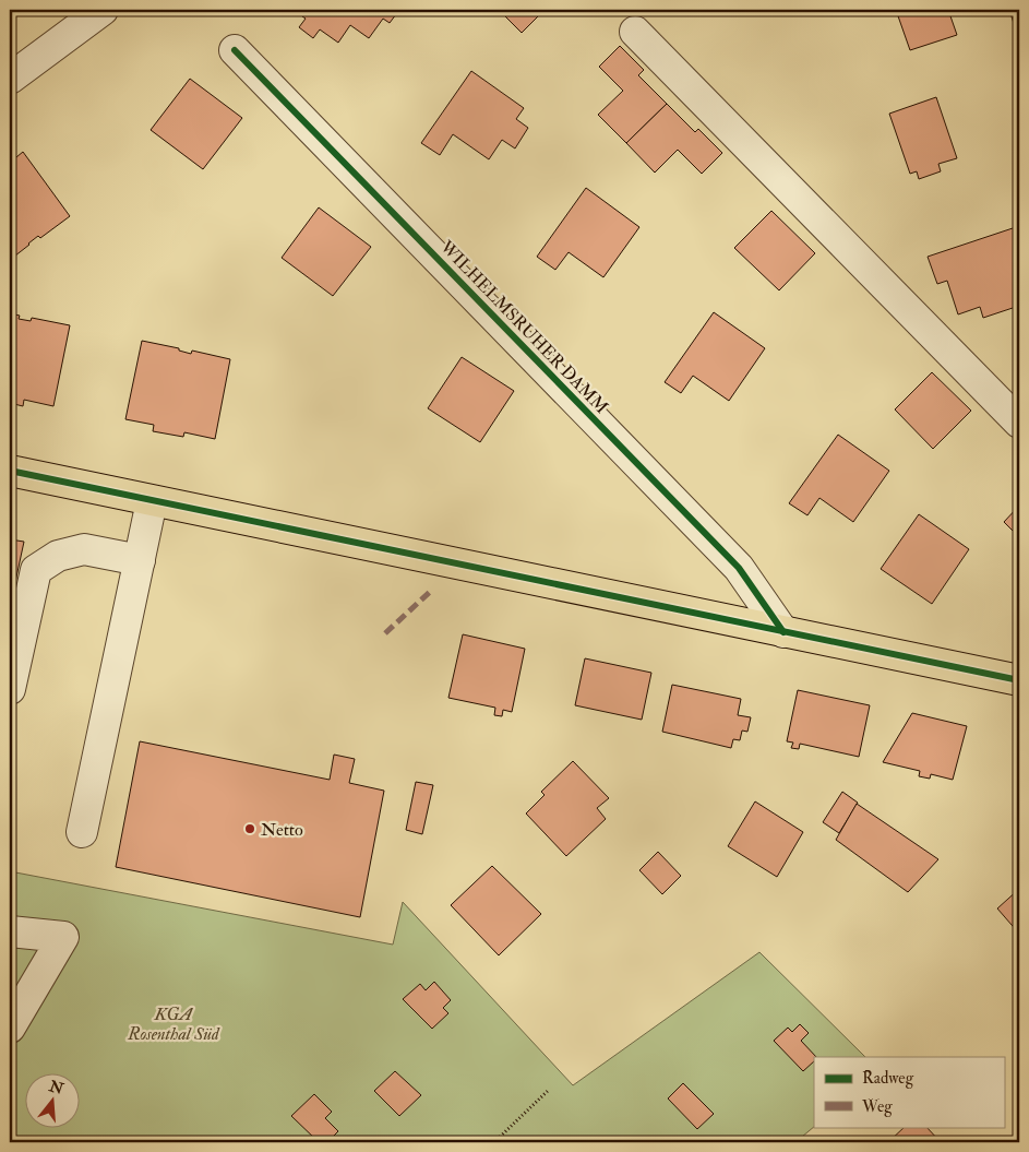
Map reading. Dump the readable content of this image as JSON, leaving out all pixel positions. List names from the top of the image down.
{
  "streets": {
    "street": ["WILHELMSRUHER DAMM"]
  },
  "parks": ["KGA Rosenthal Süd"],
  "places": ["Netto"],
  "legend": ["Radweg", "Weg"],
  "north": "top"
}
